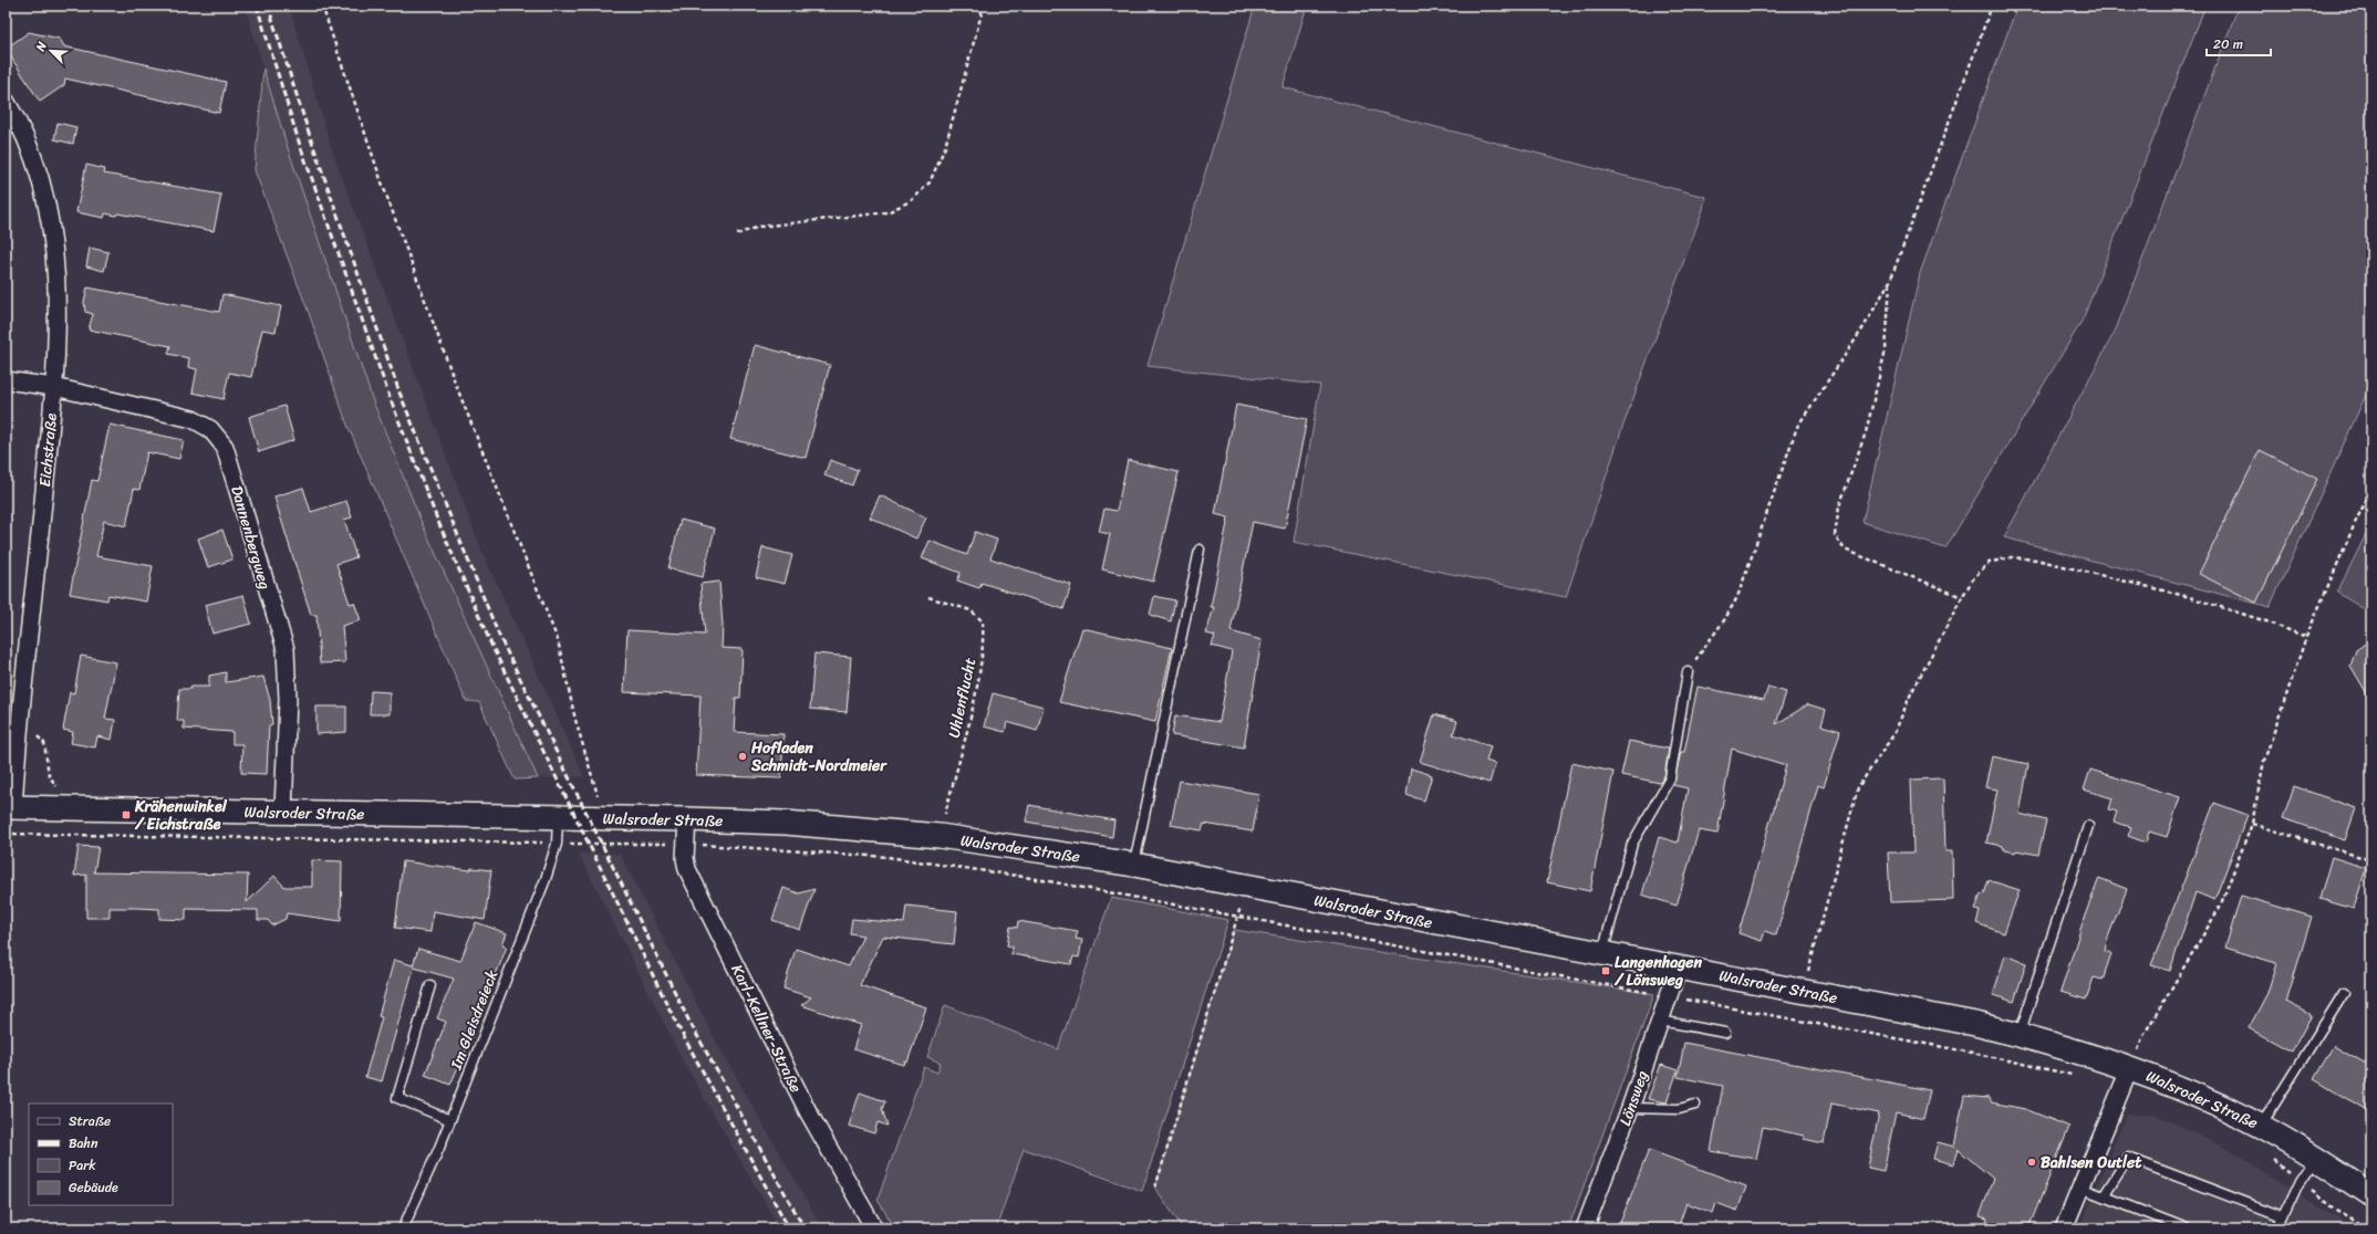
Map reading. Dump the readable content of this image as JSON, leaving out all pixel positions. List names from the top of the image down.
{
  "streets": {
    "street": [
      "Eichstraße",
      "Dannenbergweg",
      "Walsroder Straße",
      "Karl-Kellner-Straße",
      "Lönsweg"
    ],
    "lane": ["Im Gleisdreieck"],
    "path": ["Uhlenflucht"]
  },
  "crossings": [
    ["Eichstraße", "Dannenbergweg"],
    ["Eichstraße", "Walsroder Straße"],
    ["Dannenbergweg", "Walsroder Straße"],
    ["Uhlenflucht", "Walsroder Straße"],
    ["Walsroder Straße", "Im Gleisdreieck"],
    ["Walsroder Straße", "Karl-Kellner-Straße"],
    ["Walsroder Straße", "Lönsweg"]
  ],
  "places": {
    "other": ["Hofladen Schmidt-Nordmeier", "Bahlsen Outlet"],
    "transit": ["Krähenwinkel / Eichstraße", "Langenhagen / Lönsweg"]
  },
  "legend": [
    "Straße",
    "Bahn",
    "Park",
    "Gebäude"
  ],
  "scale_bar": "20 m",
  "north": "top left"
}
